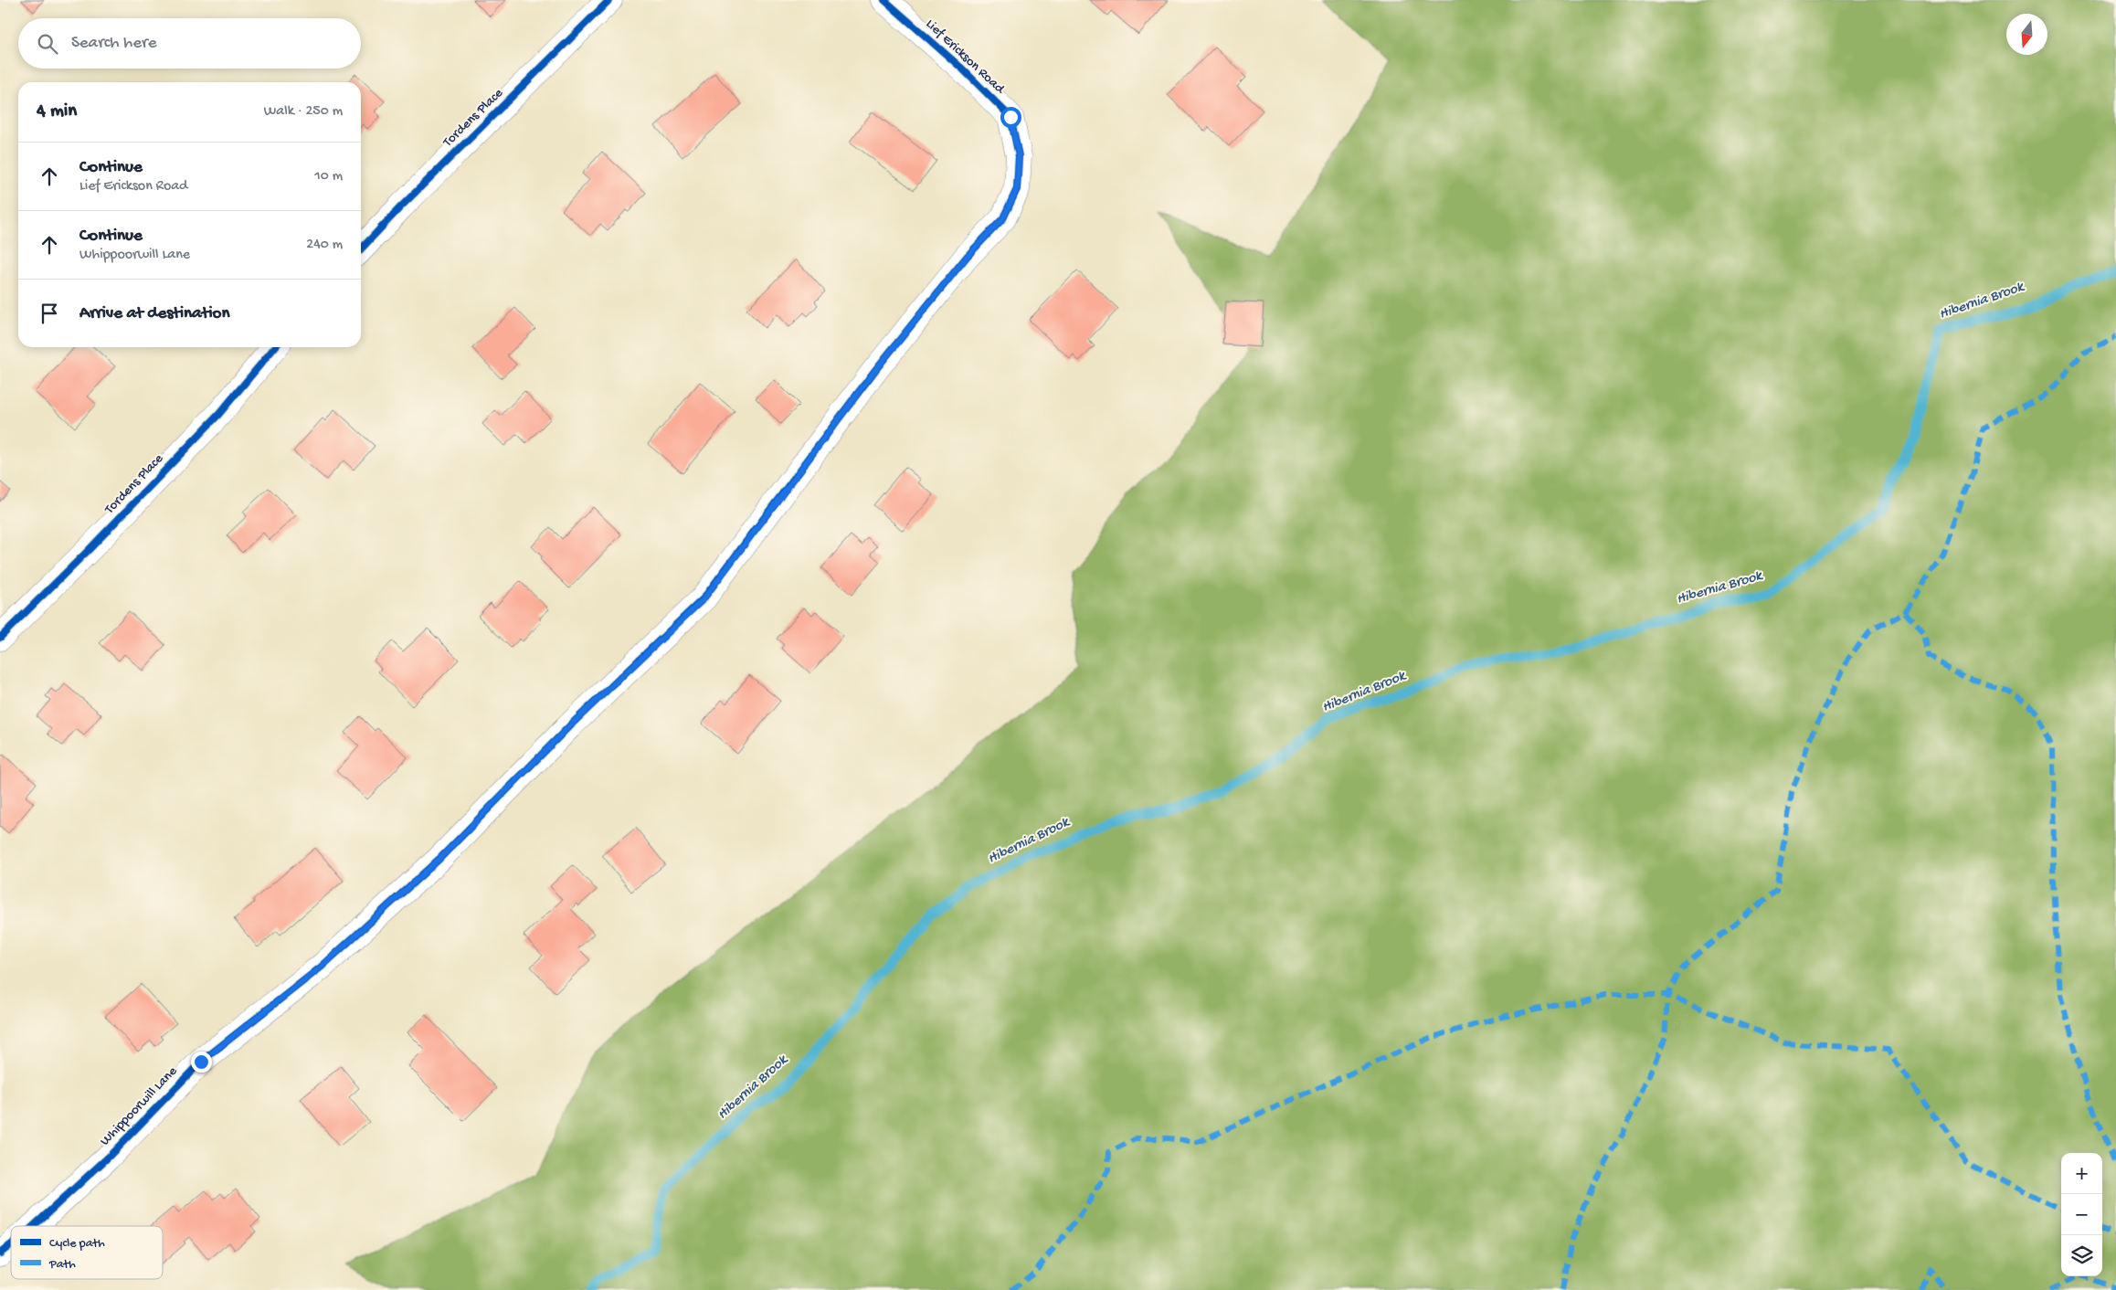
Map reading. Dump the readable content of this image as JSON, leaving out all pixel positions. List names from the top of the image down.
{
  "streets": {
    "street": ["Lief Erickson Road", "Tordens Place", "Whippoorwill Lane"]
  },
  "crossings": [
    ["Lief Erickson Road", "Whippoorwill Lane"]
  ],
  "water": ["Hibernia Brook"],
  "legend": ["Cycle path", "Path"],
  "north": "bottom",
  "page": {
    "search": "Search here",
    "heading": ["4 min", "Walk · 250 m"],
    "list": [
      ["Continue", "Lief Erickson Road", "10 m"],
      ["Continue", "Whippoorwill Lane", "240 m"],
      "Arrive at destination"
    ],
    "map_buttons": ["+", "−"]
  }
}
